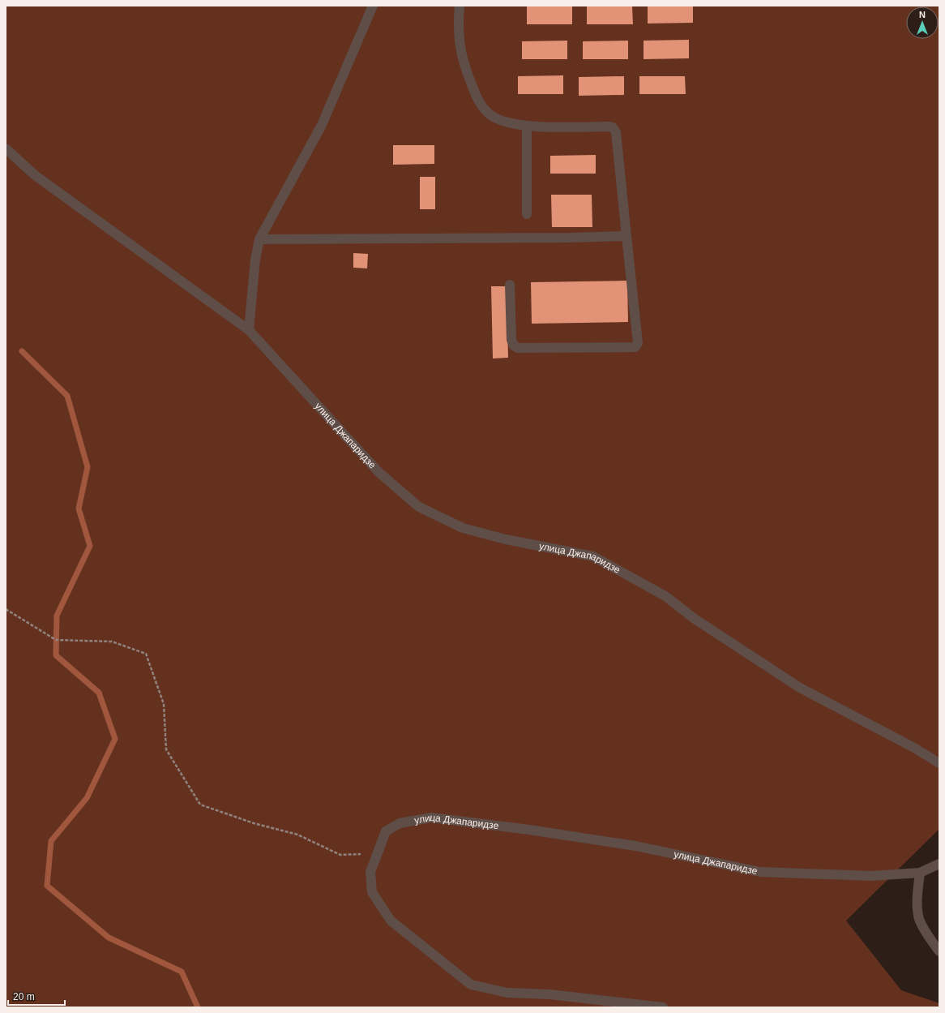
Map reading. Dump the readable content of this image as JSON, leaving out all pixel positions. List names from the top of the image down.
{
  "streets": {
    "street": ["улица Джапаридзе"]
  },
  "scale_bar": "20 m",
  "north": "top"
}
